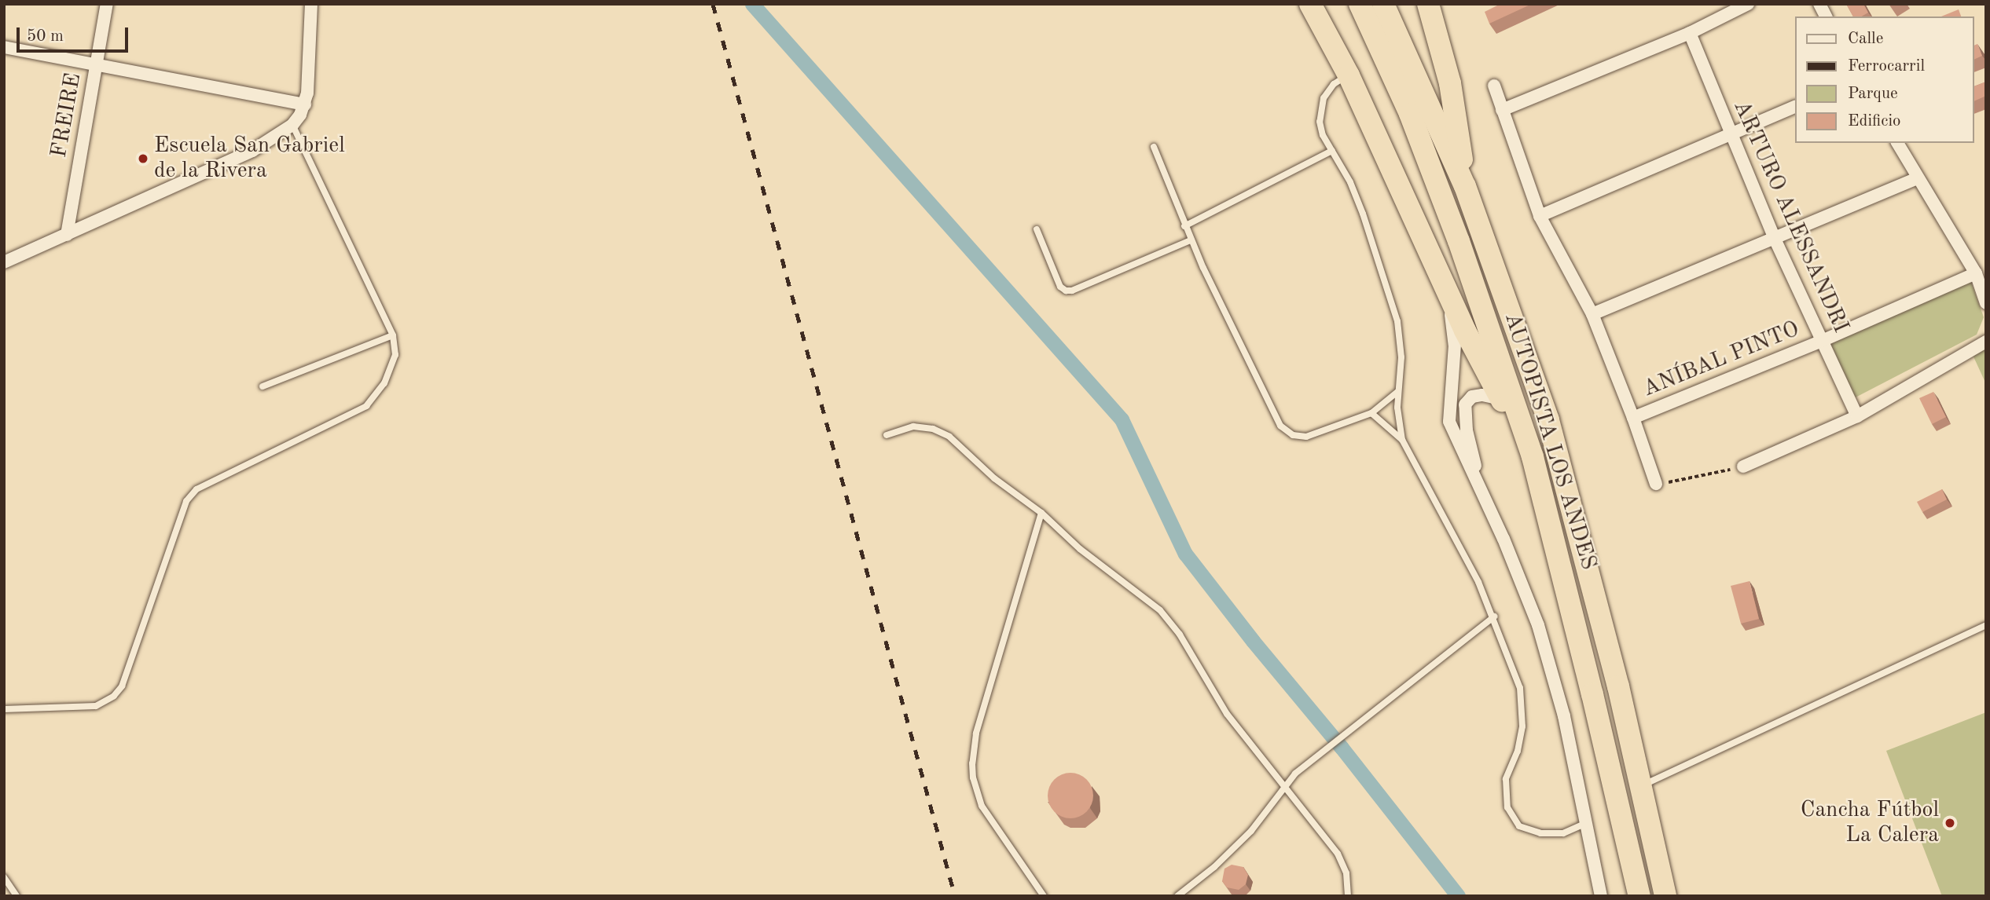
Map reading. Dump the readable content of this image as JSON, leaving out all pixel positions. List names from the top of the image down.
{
  "streets": {
    "highway": ["AUTOPISTA LOS ANDES"],
    "street": ["FREIRE", "ARTURO ALESSANDRI", "ANÍBAL PINTO"]
  },
  "crossings": [
    ["ARTURO ALESSANDRI", "ANÍBAL PINTO"]
  ],
  "places": ["Escuela San Gabriel de la Rivera", "Cancha Fútbol La Calera"],
  "legend": [
    "Calle",
    "Ferrocarril",
    "Parque",
    "Edificio"
  ],
  "scale_bar": "50 m"
}
